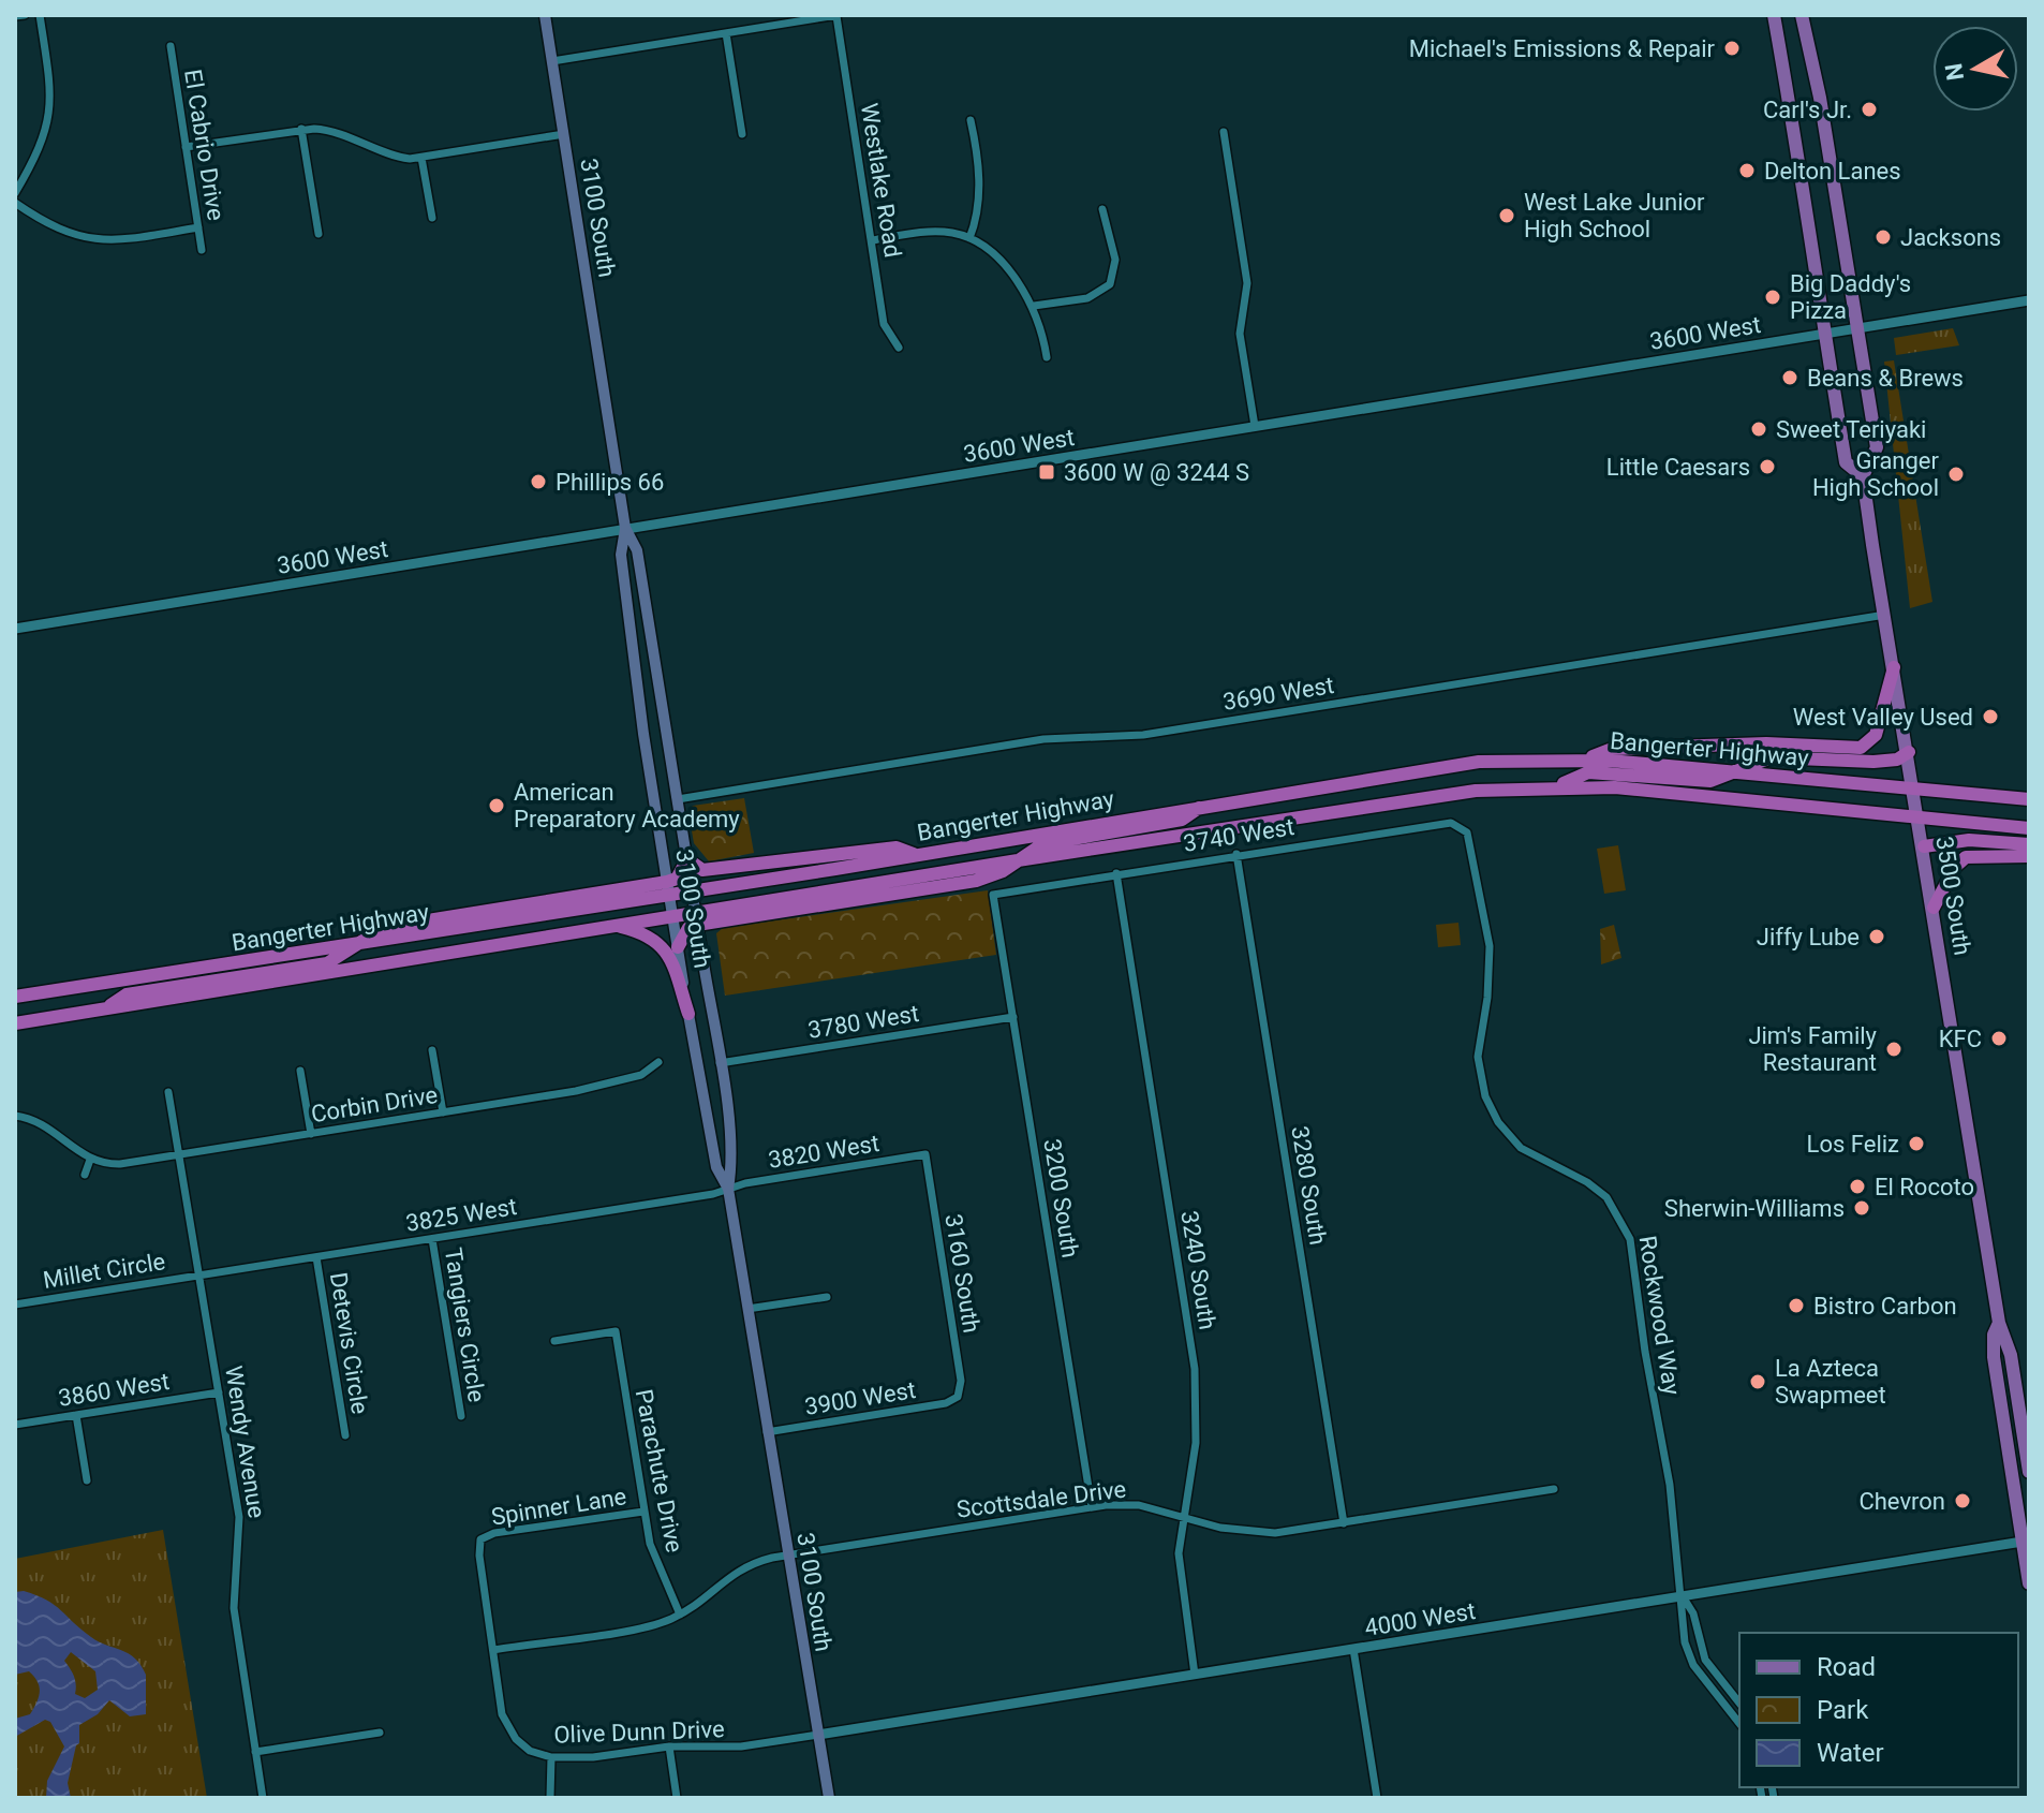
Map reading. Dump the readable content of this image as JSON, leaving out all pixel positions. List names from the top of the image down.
{
  "streets": {
    "highway": ["Bangerter Highway"],
    "main road": ["3100 South", "3500 South"],
    "street": [
      "El Cabrio Drive",
      "Westlake Road",
      "3600 West",
      "3690 West",
      "3740 West",
      "3780 West",
      "Corbin Drive",
      "3820 West",
      "3280 South",
      "3200 South",
      "3825 West",
      "Millet Circle",
      "3240 South",
      "3160 South",
      "Rockwood Way",
      "Tangiers Circle",
      "Detevis Circle",
      "3860 West",
      "3900 West",
      "Wendy Avenue",
      "Parachute Drive",
      "Scottsdale Drive",
      "Spinner Lane",
      "4000 West",
      "Olive Dunn Drive"
    ]
  },
  "crossings": [
    ["3100 South", "3600 West"],
    ["3100 South", "3690 West"],
    ["3100 South", "Bangerter Highway"],
    ["3100 South", "3780 West"],
    ["3100 South", "3820 West"],
    ["3100 South", "3825 West"],
    ["3100 South", "3900 West"],
    ["3100 South", "Scottsdale Drive"],
    ["3100 South", "4000 West"],
    ["3100 South", "Olive Dunn Drive"],
    ["3600 West", "3500 South"],
    ["3690 West", "3500 South"],
    ["Bangerter Highway", "3500 South"],
    ["3740 West", "3280 South"],
    ["3740 West", "3200 South"],
    ["3740 West", "3240 South"],
    ["3740 West", "Rockwood Way"],
    ["3500 South", "4000 West"],
    ["3780 West", "3200 South"],
    ["Corbin Drive", "Wendy Avenue"],
    ["3820 West", "3825 West"],
    ["3820 West", "3160 South"],
    ["3280 South", "Scottsdale Drive"],
    ["3200 South", "Scottsdale Drive"],
    ["3825 West", "Millet Circle"],
    ["3825 West", "Tangiers Circle"],
    ["3825 West", "Detevis Circle"],
    ["3825 West", "Wendy Avenue"],
    ["Millet Circle", "Wendy Avenue"],
    ["3240 South", "Scottsdale Drive"],
    ["3240 South", "4000 West"],
    ["3160 South", "3900 West"],
    ["Rockwood Way", "4000 West"],
    ["3860 West", "Wendy Avenue"],
    ["Parachute Drive", "Scottsdale Drive"],
    ["Parachute Drive", "Spinner Lane"],
    ["Spinner Lane", "Olive Dunn Drive"],
    ["4000 West", "Olive Dunn Drive"]
  ],
  "places": {
    "other": [
      "Michael's Emissions & Repair",
      "Carl's Jr.",
      "Delton Lanes",
      "West Lake Junior High School",
      "Jacksons",
      "Big Daddy's Pizza",
      "Beans & Brews",
      "Sweet Teriyaki",
      "Little Caesars",
      "Granger High School",
      "Phillips 66",
      "West Valley Used",
      "American Preparatory Academy",
      "Jiffy Lube",
      "KFC",
      "Jim's Family Restaurant",
      "Los Feliz",
      "El Rocoto",
      "Sherwin-Williams",
      "Bistro Carbon",
      "La Azteca Swapmeet",
      "Chevron"
    ],
    "transit": ["3600 W @ 3244 S"]
  },
  "legend": ["Road", "Park", "Water"],
  "north": "left"
}
